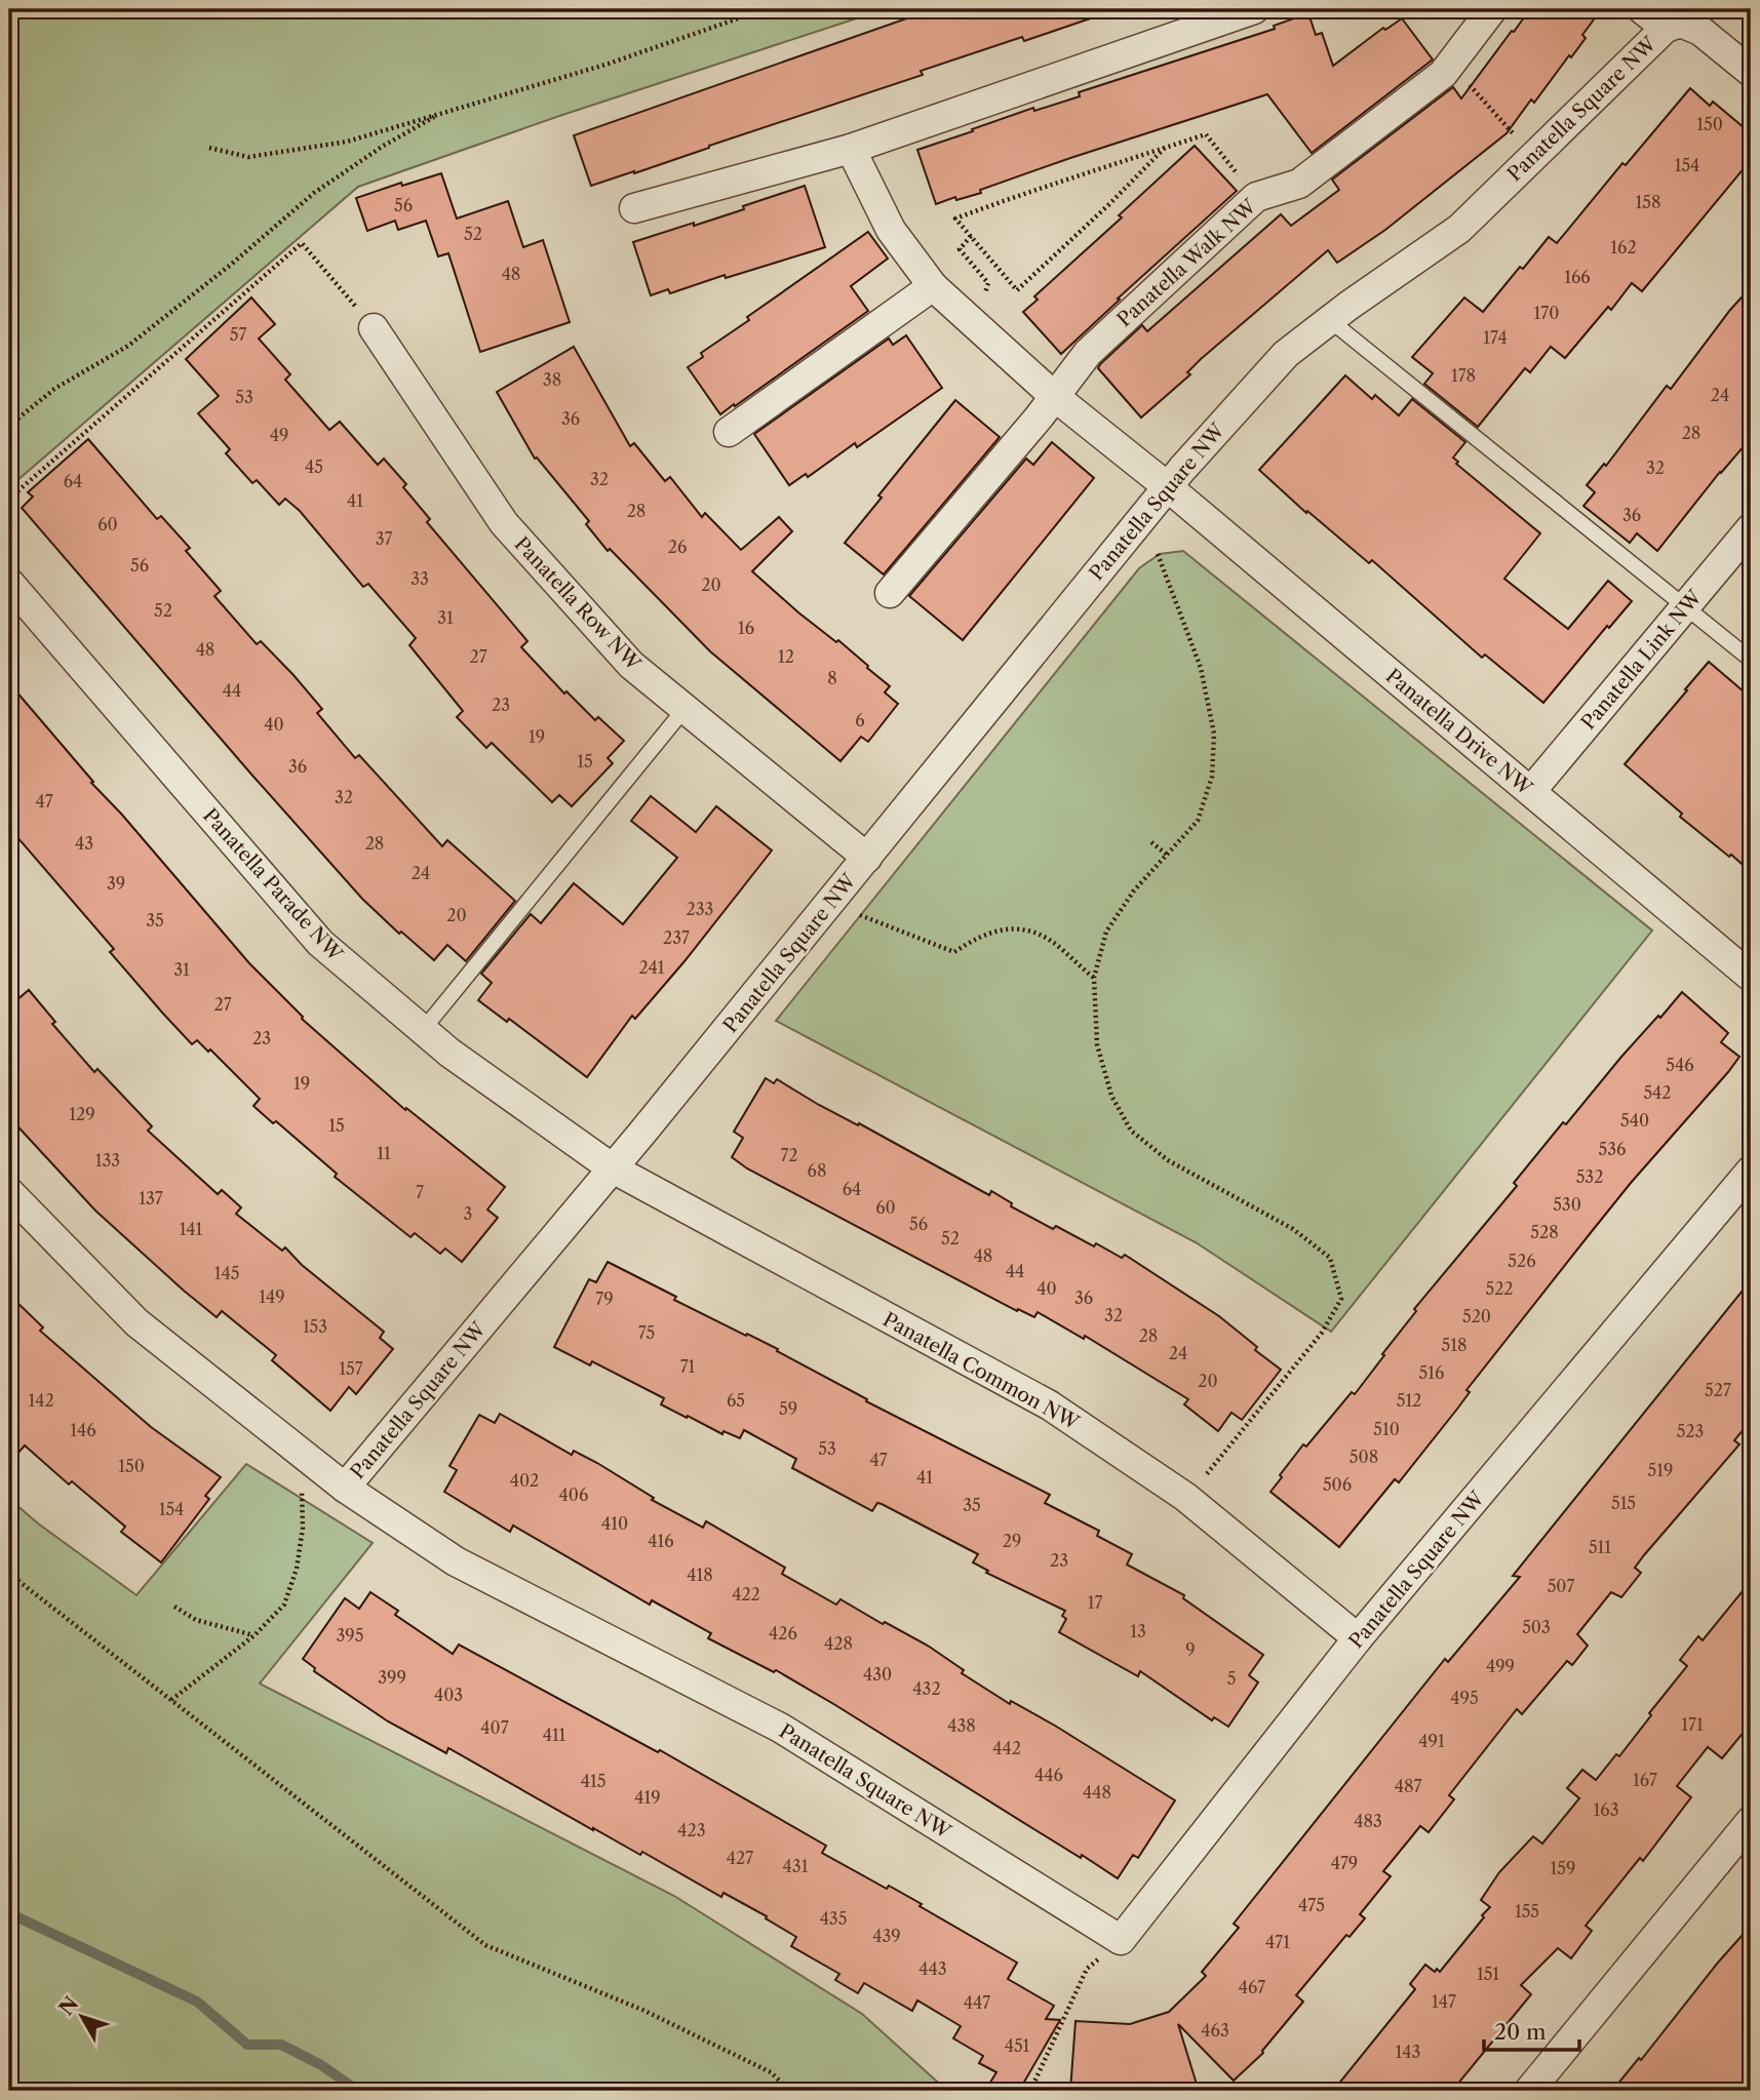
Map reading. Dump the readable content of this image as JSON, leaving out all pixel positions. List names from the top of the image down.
{
  "streets": {
    "street": [
      "Panatella Square NW",
      "Panatella Walk NW",
      "Panatella Row NW",
      "Panatella Link NW",
      "Panatella Drive NW",
      "Panatella Parade NW",
      "Panatella Common NW"
    ]
  },
  "crossings": [
    ["Panatella Square NW", "Panatella Row NW"],
    ["Panatella Square NW", "Panatella Drive NW"],
    ["Panatella Square NW", "Panatella Parade NW"],
    ["Panatella Square NW", "Panatella Common NW"],
    ["Panatella Link NW", "Panatella Drive NW"],
    ["Panatella Parade NW", "Panatella Common NW"]
  ],
  "house_numbers": [
    "150",
    "154",
    "158",
    "56",
    "52",
    "162",
    "48",
    "166",
    "170",
    "57",
    "174",
    "178",
    "38",
    "24",
    "53",
    "36",
    "28",
    "49",
    "45",
    "32",
    "32",
    "64",
    "41",
    "28",
    "36",
    "60",
    "37",
    "26",
    "56",
    "33",
    "20",
    "52",
    "31",
    "16",
    "48",
    "27",
    "12",
    "8",
    "44",
    "23",
    "6",
    "40",
    "19",
    "15",
    "36",
    "32",
    "47",
    "43",
    "28",
    "24",
    "39",
    "233",
    "20",
    "35",
    "237",
    "241",
    "31",
    "27",
    "23",
    "546",
    "19",
    "542",
    "129",
    "540",
    "15",
    "536",
    "11",
    "72",
    "133",
    "68",
    "532",
    "64",
    "7",
    "137",
    "530",
    "60",
    "3",
    "56",
    "141",
    "528",
    "52",
    "48",
    "526",
    "44",
    "145",
    "40",
    "522",
    "149",
    "36",
    "79",
    "32",
    "520",
    "153",
    "75",
    "28",
    "518",
    "24",
    "71",
    "157",
    "516",
    "20",
    "527",
    "142",
    "65",
    "512",
    "59",
    "510",
    "146",
    "523",
    "53",
    "508",
    "47",
    "150",
    "519",
    "41",
    "402",
    "506",
    "406",
    "515",
    "35",
    "154",
    "410",
    "416",
    "29",
    "511",
    "23",
    "418",
    "507",
    "422",
    "17",
    "503",
    "13",
    "426",
    "395",
    "428",
    "9",
    "499",
    "430",
    "399",
    "5",
    "432",
    "403",
    "495",
    "171",
    "438",
    "407",
    "411",
    "491",
    "442",
    "446",
    "167",
    "415",
    "487",
    "448",
    "419",
    "163",
    "483",
    "423",
    "427",
    "479",
    "431",
    "159",
    "475",
    "155",
    "435",
    "439",
    "471",
    "443",
    "151",
    "467",
    "147",
    "447",
    "463",
    "451",
    "143"
  ],
  "scale_bar": "20 m",
  "north": "top left"
}
